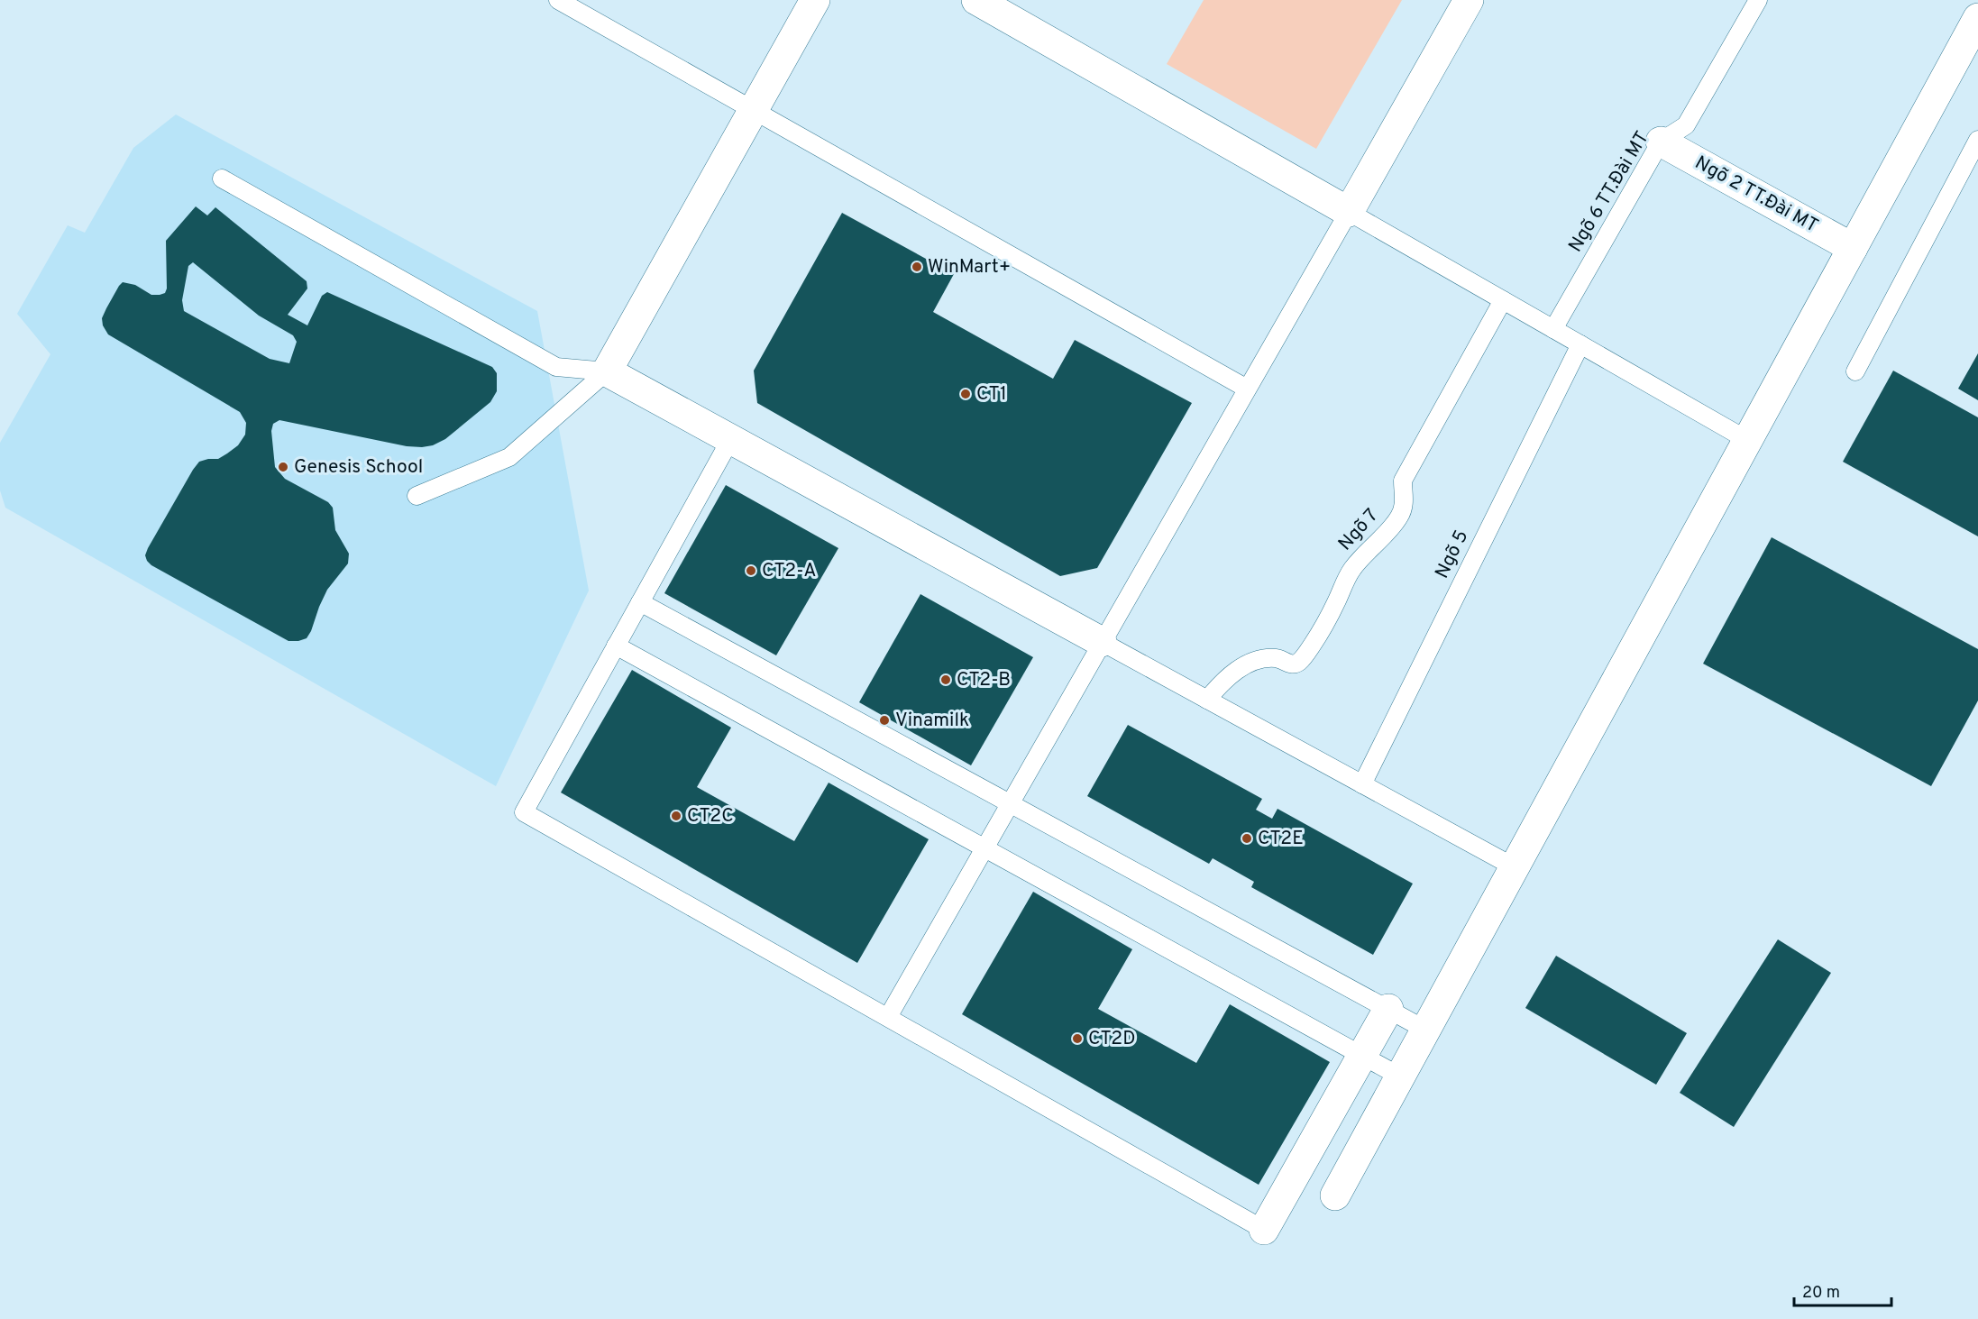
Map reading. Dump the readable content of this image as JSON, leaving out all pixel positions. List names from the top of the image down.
{
  "streets": {
    "street": ["Ngõ 2 TT.Đài MT"],
    "lane": ["Ngõ 6 TT.Đài MT", "Ngõ 7", "Ngõ 5"]
  },
  "crossings": [
    ["Ngõ 6 TT.Đài MT", "Ngõ 2 TT.Đài MT"]
  ],
  "places": [
    "WinMart+",
    "CT1",
    "Genesis School",
    "CT2-A",
    "CT2-B",
    "Vinamilk",
    "CT2C",
    "CT2E",
    "CT2D"
  ],
  "scale_bar": "20 m"
}
